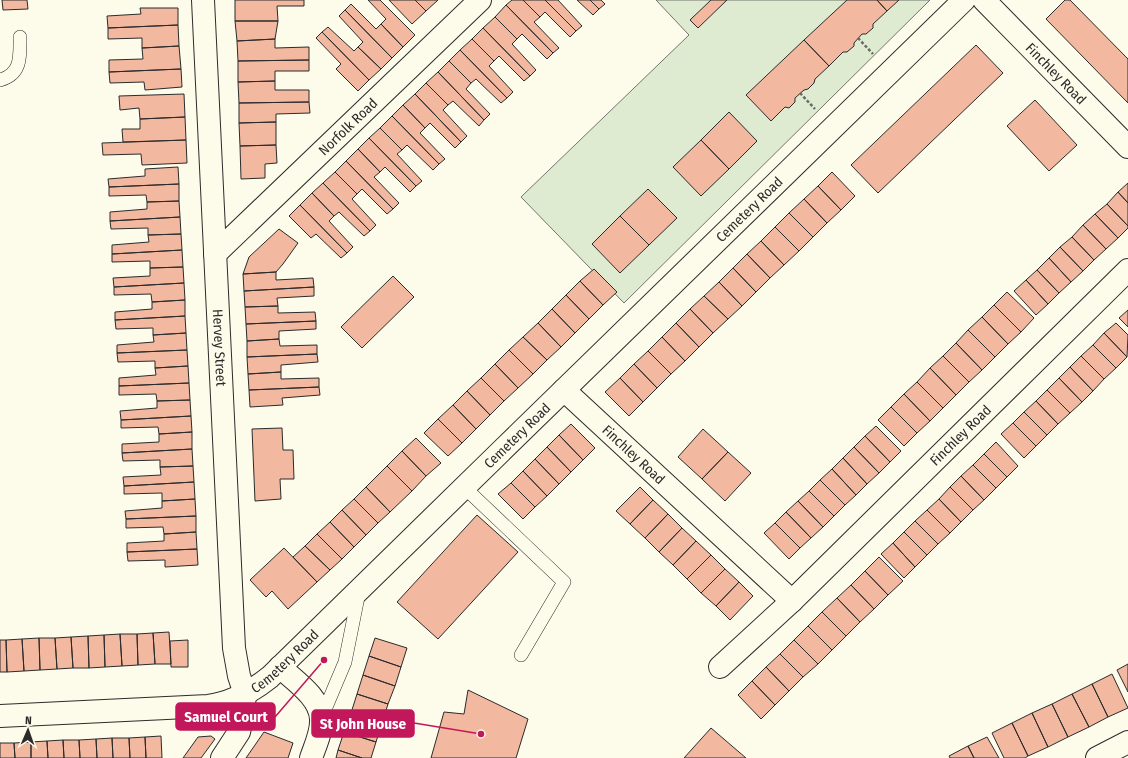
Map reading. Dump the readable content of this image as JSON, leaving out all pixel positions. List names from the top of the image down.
{
  "streets": {
    "street": [
      "Finchley Road",
      "Norfolk Road",
      "Cemetery Road",
      "Hervey Street"
    ]
  },
  "crossings": [
    ["Finchley Road", "Cemetery Road"],
    ["Norfolk Road", "Hervey Street"],
    ["Cemetery Road", "Hervey Street"]
  ],
  "places": ["Samuel Court", "St John House"],
  "north": "top"
}
